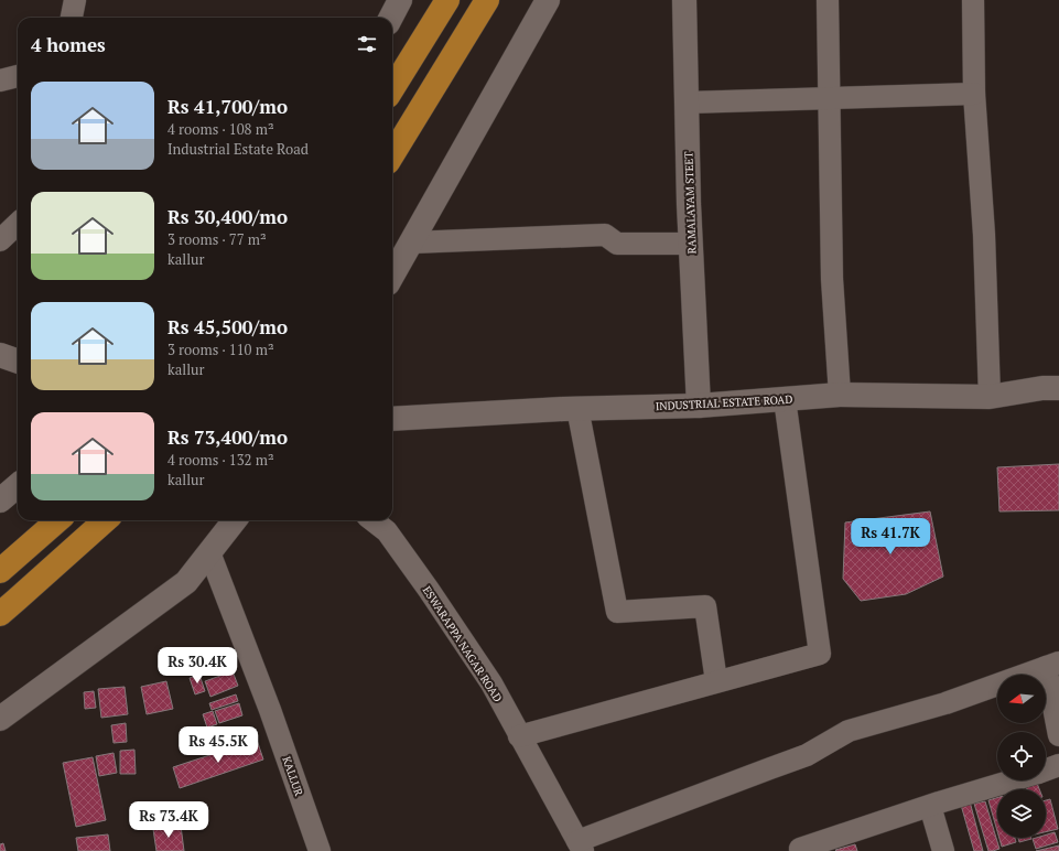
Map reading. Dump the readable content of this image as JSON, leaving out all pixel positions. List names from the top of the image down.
{
  "streets": {
    "street": [
      "RAMALAYAM STEET",
      "INDUSTRIAL ESTATE ROAD",
      "ESWARAPPA NAGAR ROAD",
      "KALLUR"
    ]
  },
  "crossings": [
    ["RAMALAYAM STEET", "INDUSTRIAL ESTATE ROAD"]
  ],
  "north": "left",
  "page": {
    "heading": "4 homes",
    "list": [
      {
        "name": "Rs 41,700/mo",
        "note": "4 rooms · 108 m² · Industrial Estate Road"
      },
      {
        "name": "Rs 30,400/mo",
        "note": "3 rooms · 77 m² · kallur"
      },
      {
        "name": "Rs 45,500/mo",
        "note": "3 rooms · 110 m² · kallur"
      },
      {
        "name": "Rs 73,400/mo",
        "note": "4 rooms · 132 m² · kallur"
      }
    ],
    "price": [
      "Rs 41.7K",
      "Rs 30.4K",
      "Rs 45.5K",
      "Rs 73.4K"
    ]
  }
}
